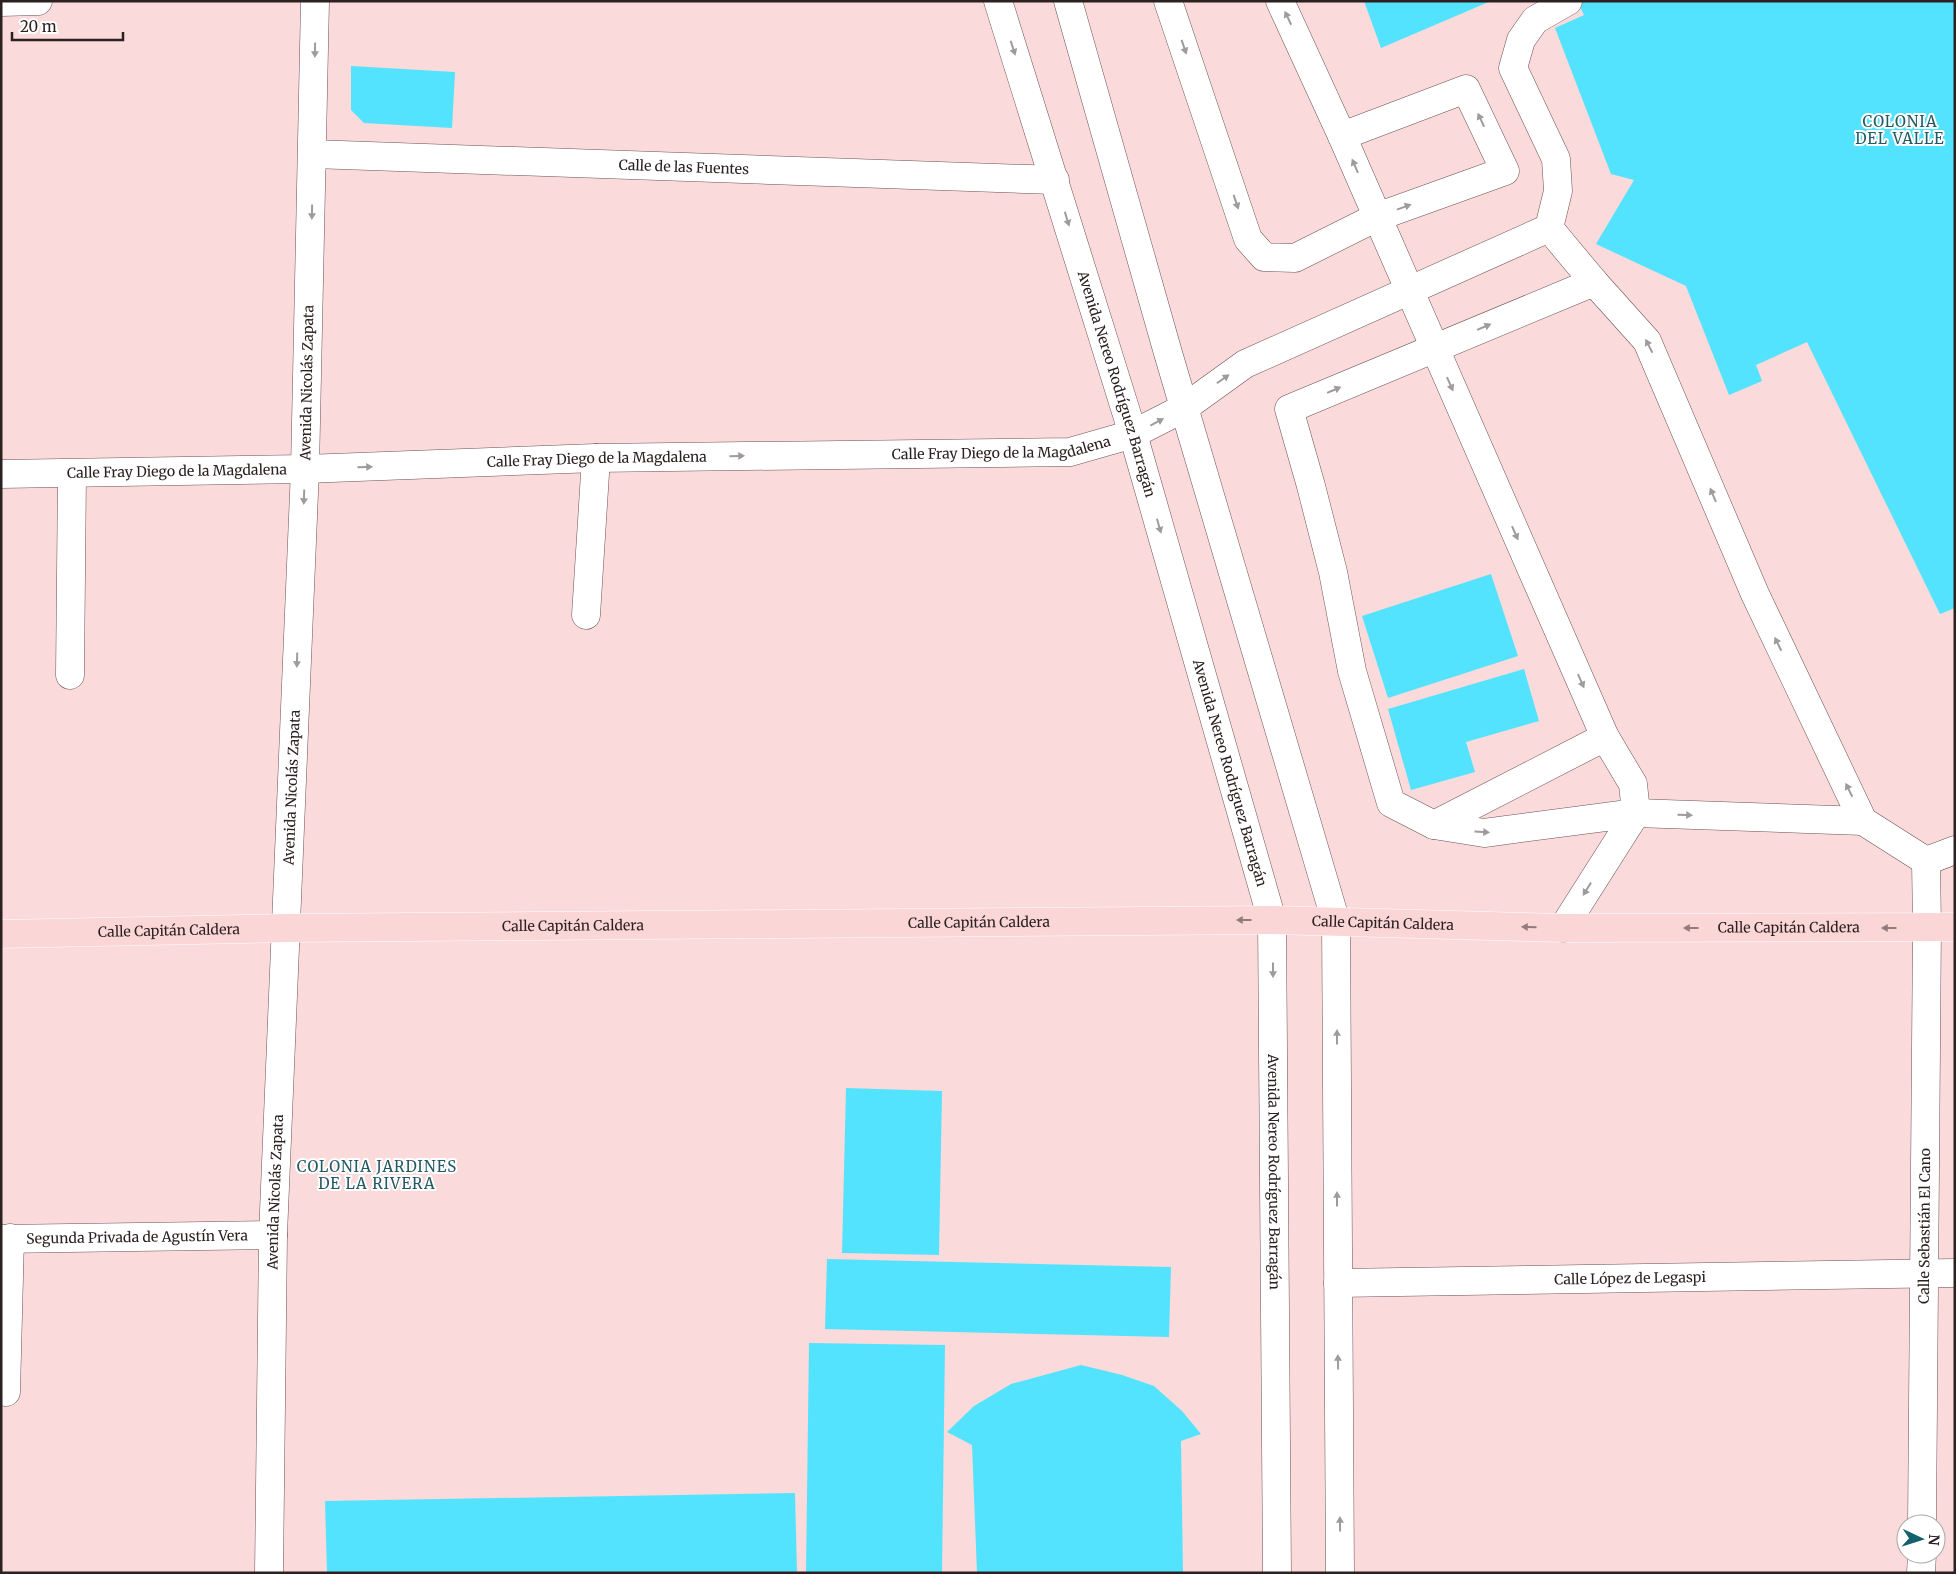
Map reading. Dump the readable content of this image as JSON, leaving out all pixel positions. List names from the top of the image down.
{
  "streets": {
    "main road": ["Calle Capitán Caldera"],
    "street": [
      "Calle de las Fuentes",
      "Avenida Nicolás Zapata",
      "Avenida Nereo Rodríguez Barragán",
      "Calle Fray Diego de la Magdalena",
      "Calle Sebastián El Cano",
      "Segunda Privada de Agustín Vera",
      "Calle López de Legaspi"
    ]
  },
  "crossings": [
    ["Calle de las Fuentes", "Avenida Nicolás Zapata"],
    ["Calle de las Fuentes", "Avenida Nereo Rodríguez Barragán"],
    ["Avenida Nicolás Zapata", "Calle Fray Diego de la Magdalena"],
    ["Avenida Nicolás Zapata", "Calle Capitán Caldera"],
    ["Avenida Nicolás Zapata", "Segunda Privada de Agustín Vera"],
    ["Avenida Nereo Rodríguez Barragán", "Calle Fray Diego de la Magdalena"],
    ["Avenida Nereo Rodríguez Barragán", "Calle Capitán Caldera"],
    ["Calle Capitán Caldera", "Calle Sebastián El Cano"],
    ["Calle Sebastián El Cano", "Calle López de Legaspi"]
  ],
  "one_way": ["Avenida Nicolás Zapata", "Calle Fray Diego de la Magdalena", "Calle Capitán Caldera"],
  "districts": ["COLONIA DEL VALLE", "COLONIA JARDINES DE LA RIVERA"],
  "scale_bar": "20 m",
  "north": "right"
}
